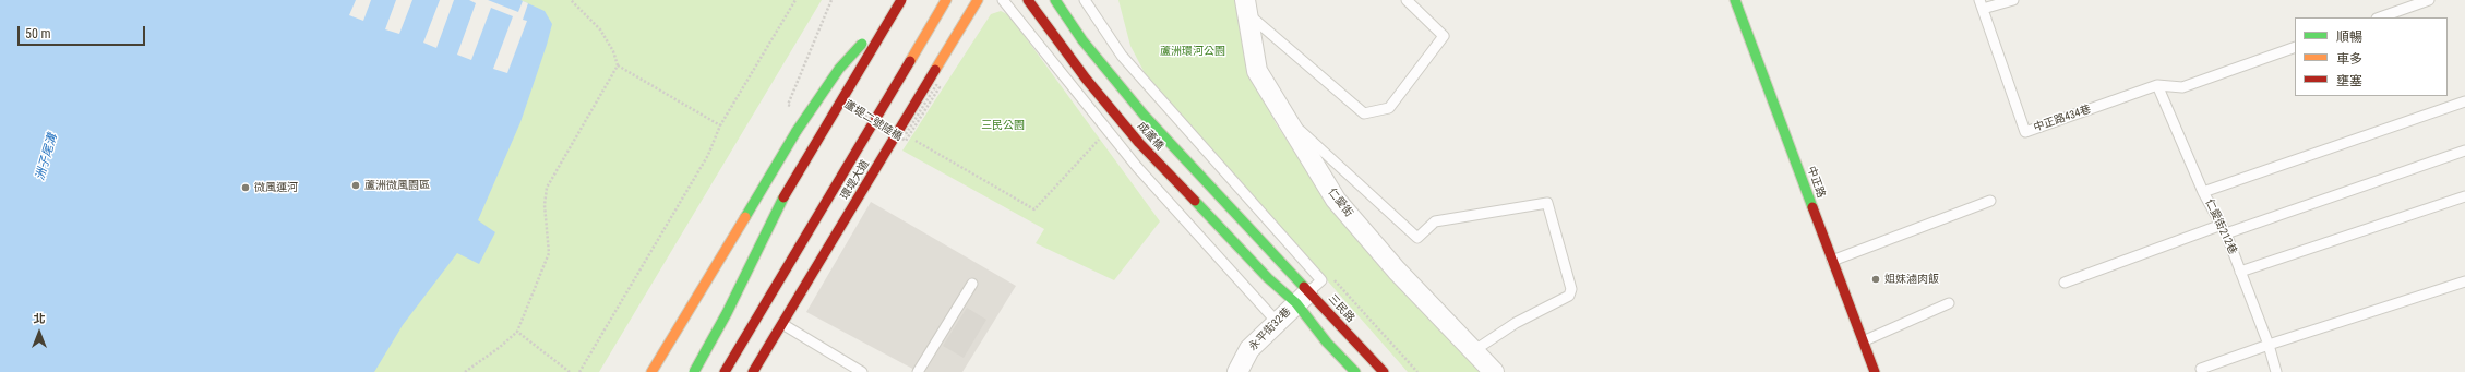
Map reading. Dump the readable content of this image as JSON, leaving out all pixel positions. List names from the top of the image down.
{
  "streets": {
    "main road": [
      "成蘆橋",
      "環堤大道",
      "中正路",
      "三民路"
    ],
    "street": ["仁愛街", "永平街32巷"],
    "lane": ["中正路434巷", "仁愛街212巷"],
    "path": ["蘆堤二號陸橋"]
  },
  "crossings": [
    ["中正路434巷", "仁愛街212巷"],
    ["成蘆橋", "三民路"],
    ["三民路", "永平街32巷"]
  ],
  "water": ["洲子尾溝"],
  "parks": ["蘆洲環河公園", "三民公園"],
  "places": ["蘆洲微風園區", "微風運河", "姐妹滷肉飯"],
  "legend": ["順暢", "車多", "壅塞"],
  "scale_bar": "50 m",
  "north": "top"
}
